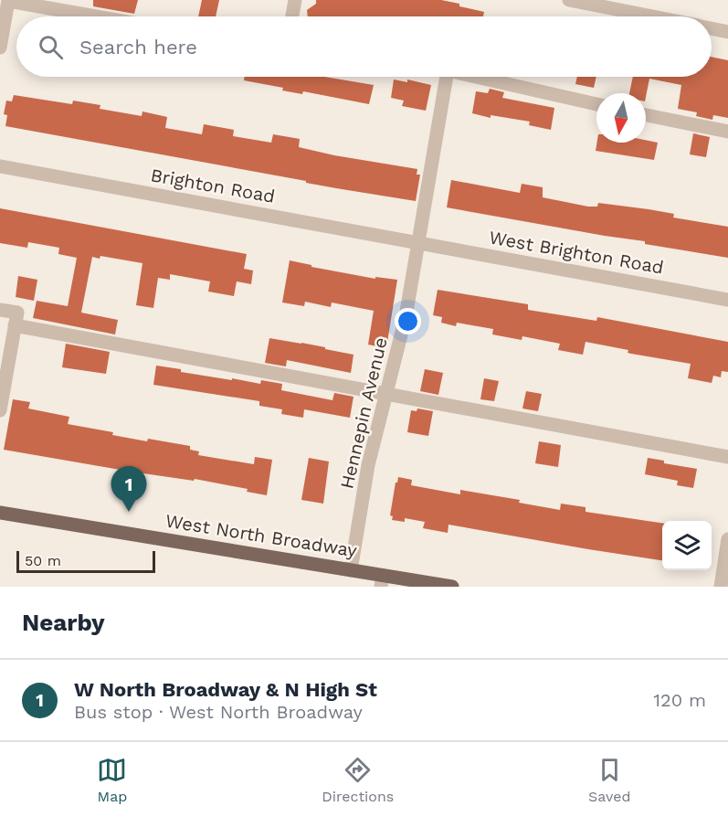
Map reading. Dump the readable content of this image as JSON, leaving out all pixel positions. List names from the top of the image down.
{
  "streets": {
    "main road": ["West North Broadway"],
    "street": ["Brighton Road", "West Brighton Road", "Hennepin Avenue"]
  },
  "crossings": [
    ["Brighton Road", "West Brighton Road"],
    ["Brighton Road", "Hennepin Avenue"],
    ["West Brighton Road", "Hennepin Avenue"],
    ["Hennepin Avenue", "West North Broadway"]
  ],
  "scale_bar": "50 m",
  "north": "bottom",
  "page": {
    "search": "Search here",
    "pins": "1",
    "scale": "50 m",
    "heading": "Nearby",
    "list": [
      {
        "mark": "1",
        "name": "W North Broadway & N High St",
        "note": "Bus stop · West North Broadway",
        "value": "120 m"
      }
    ],
    "nav": ["Map", "Directions", "Saved"]
  }
}
